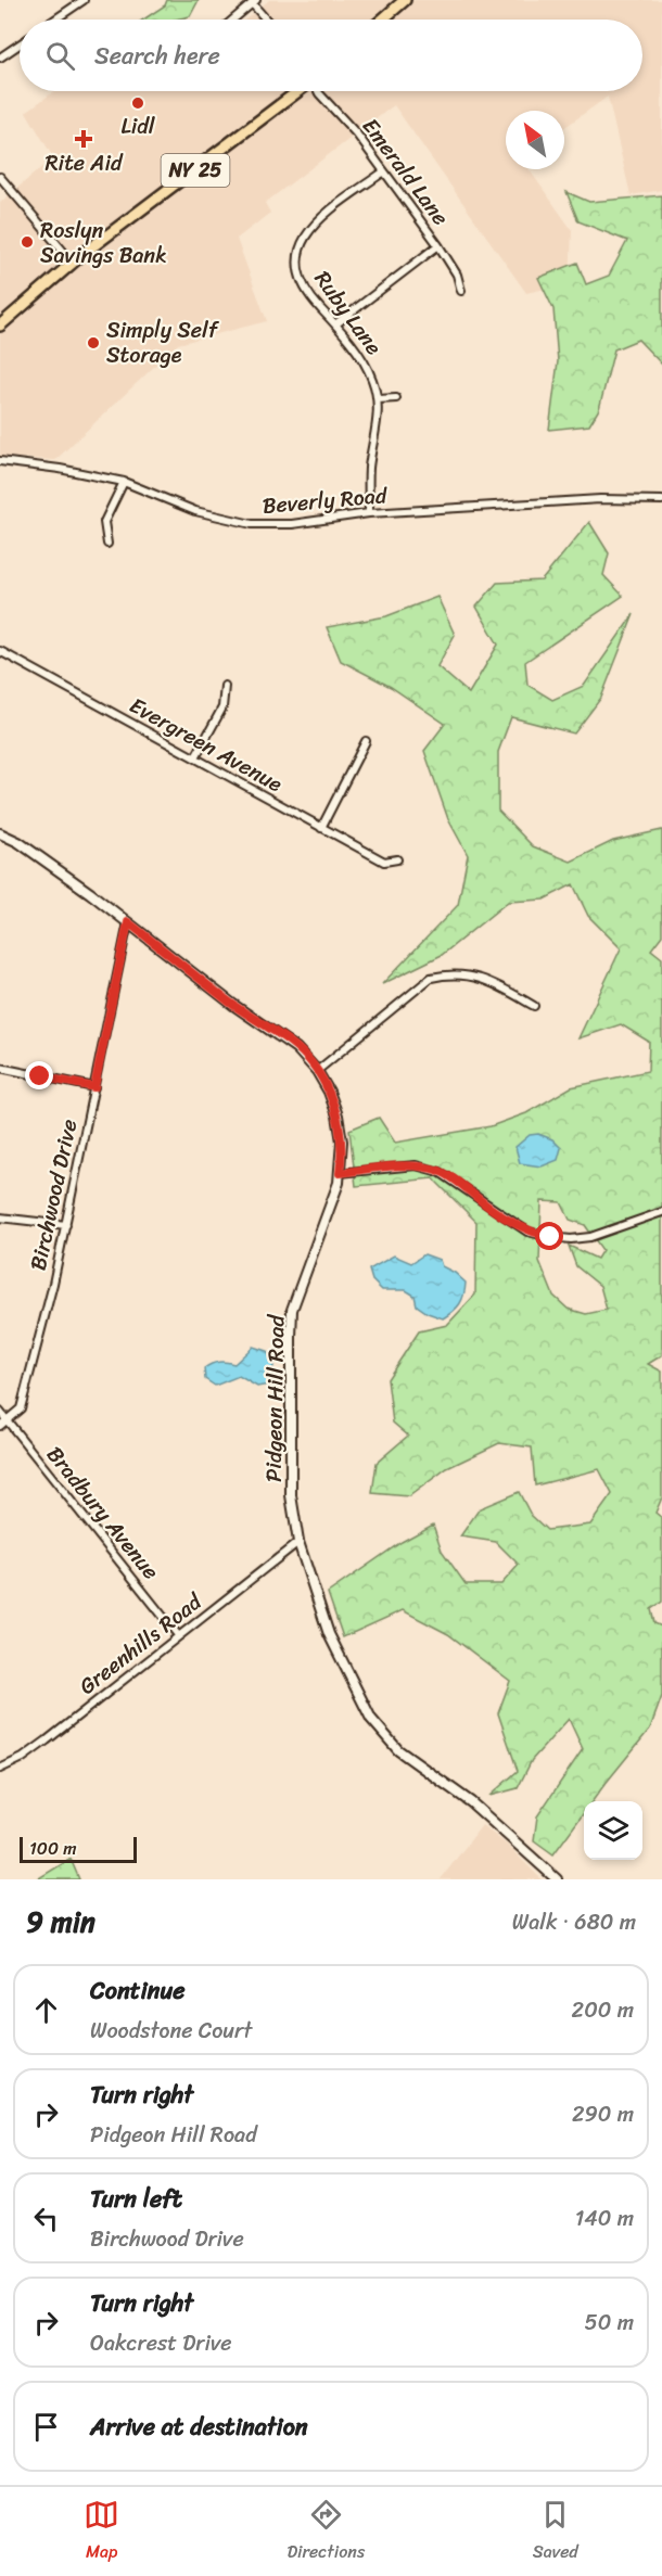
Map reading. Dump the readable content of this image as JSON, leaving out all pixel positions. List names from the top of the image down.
{
  "streets": {
    "main road": ["NY 25"],
    "street": [
      "Emerald Lane",
      "Ruby Lane",
      "Beverly Road",
      "Evergreen Avenue",
      "Birchwood Drive",
      "Pidgeon Hill Road",
      "Bradbury Avenue",
      "Greenhills Road"
    ]
  },
  "crossings": [
    ["Emerald Lane", "Ruby Lane"],
    ["Ruby Lane", "Beverly Road"],
    ["Birchwood Drive", "Pidgeon Hill Road"],
    ["Birchwood Drive", "Bradbury Avenue"],
    ["Pidgeon Hill Road", "Greenhills Road"],
    ["Bradbury Avenue", "Greenhills Road"]
  ],
  "places": {
    "other": ["Lidl", "Roslyn Savings Bank", "Simply Self Storage"],
    "health": ["Rite Aid"]
  },
  "scale_bar": "100 m",
  "north": "top left",
  "page": {
    "search": "Search here",
    "scale": "100 m",
    "heading": ["9 min", "Walk · 680 m"],
    "list": [
      ["Continue", "Woodstone Court", "200 m"],
      ["Turn right", "Pidgeon Hill Road", "290 m"],
      ["Turn left", "Birchwood Drive", "140 m"],
      ["Turn right", "Oakcrest Drive", "50 m"],
      "Arrive at destination"
    ],
    "nav": ["Map", "Directions", "Saved"]
  }
}
